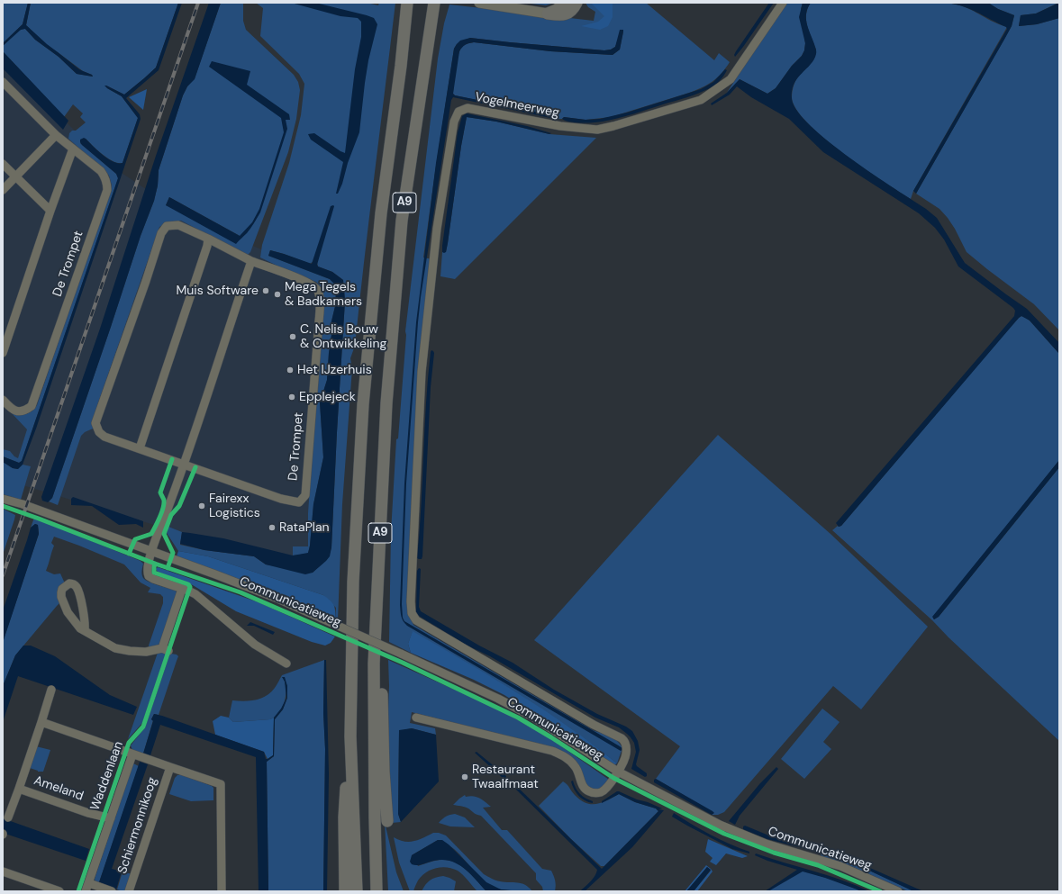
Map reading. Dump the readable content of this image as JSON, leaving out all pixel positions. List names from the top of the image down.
{
  "streets": {
    "highway": ["A9"],
    "street": [
      "Vogelmeerweg",
      "De Trompet",
      "Communicatieweg",
      "Waddenlaan",
      "Ameland",
      "Schiermonnikoog"
    ]
  },
  "crossings": [
    ["Vogelmeerweg", "Communicatieweg"],
    ["Waddenlaan", "Ameland"],
    ["Waddenlaan", "Schiermonnikoog"]
  ],
  "places": [
    "Muis Software",
    "Mega Tegels & Badkamers",
    "C. Nelis Bouw & Ontwikkeling",
    "Het IJzerhuis",
    "Epplejeck",
    "Fairexx Logistics",
    "RataPlan",
    "Restaurant Twaalfmaat"
  ]
}
